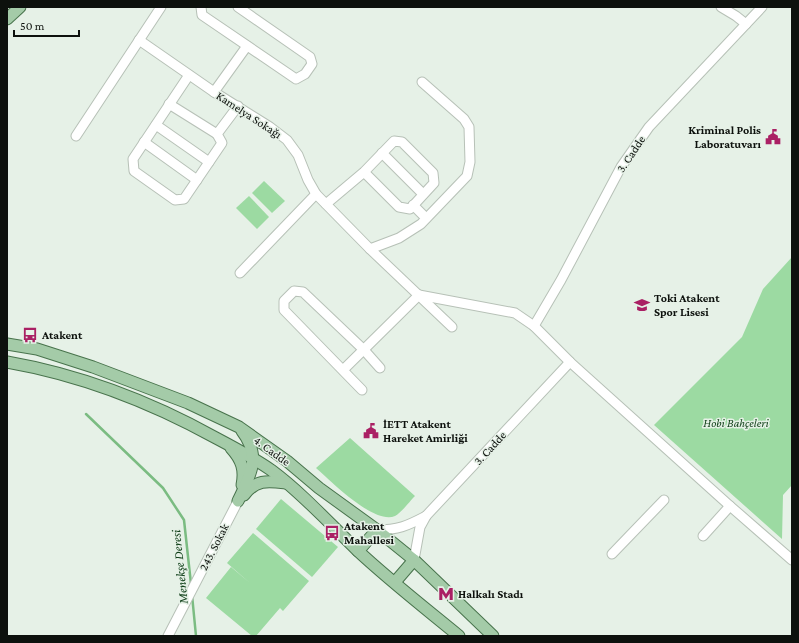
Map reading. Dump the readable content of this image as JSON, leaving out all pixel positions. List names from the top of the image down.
{
  "streets": {
    "main road": ["4. Cadde"],
    "street": ["Kamelya Sokağı", "3. Cadde", "243. Sokak"]
  },
  "water": ["Menekşe Deresi"],
  "parks": ["Hobi Bahçeleri"],
  "places": {
    "public building": ["Kriminal Polis Laboratuvarı", "İETT Atakent Hareket Amirliği"],
    "school or university": ["Toki Atakent Spor Lisesi"],
    "bus stop": ["Atakent", "Atakent Mahallesi"],
    "metro station": ["Halkalı Stadı"]
  },
  "scale_bar": "50 m"
}
